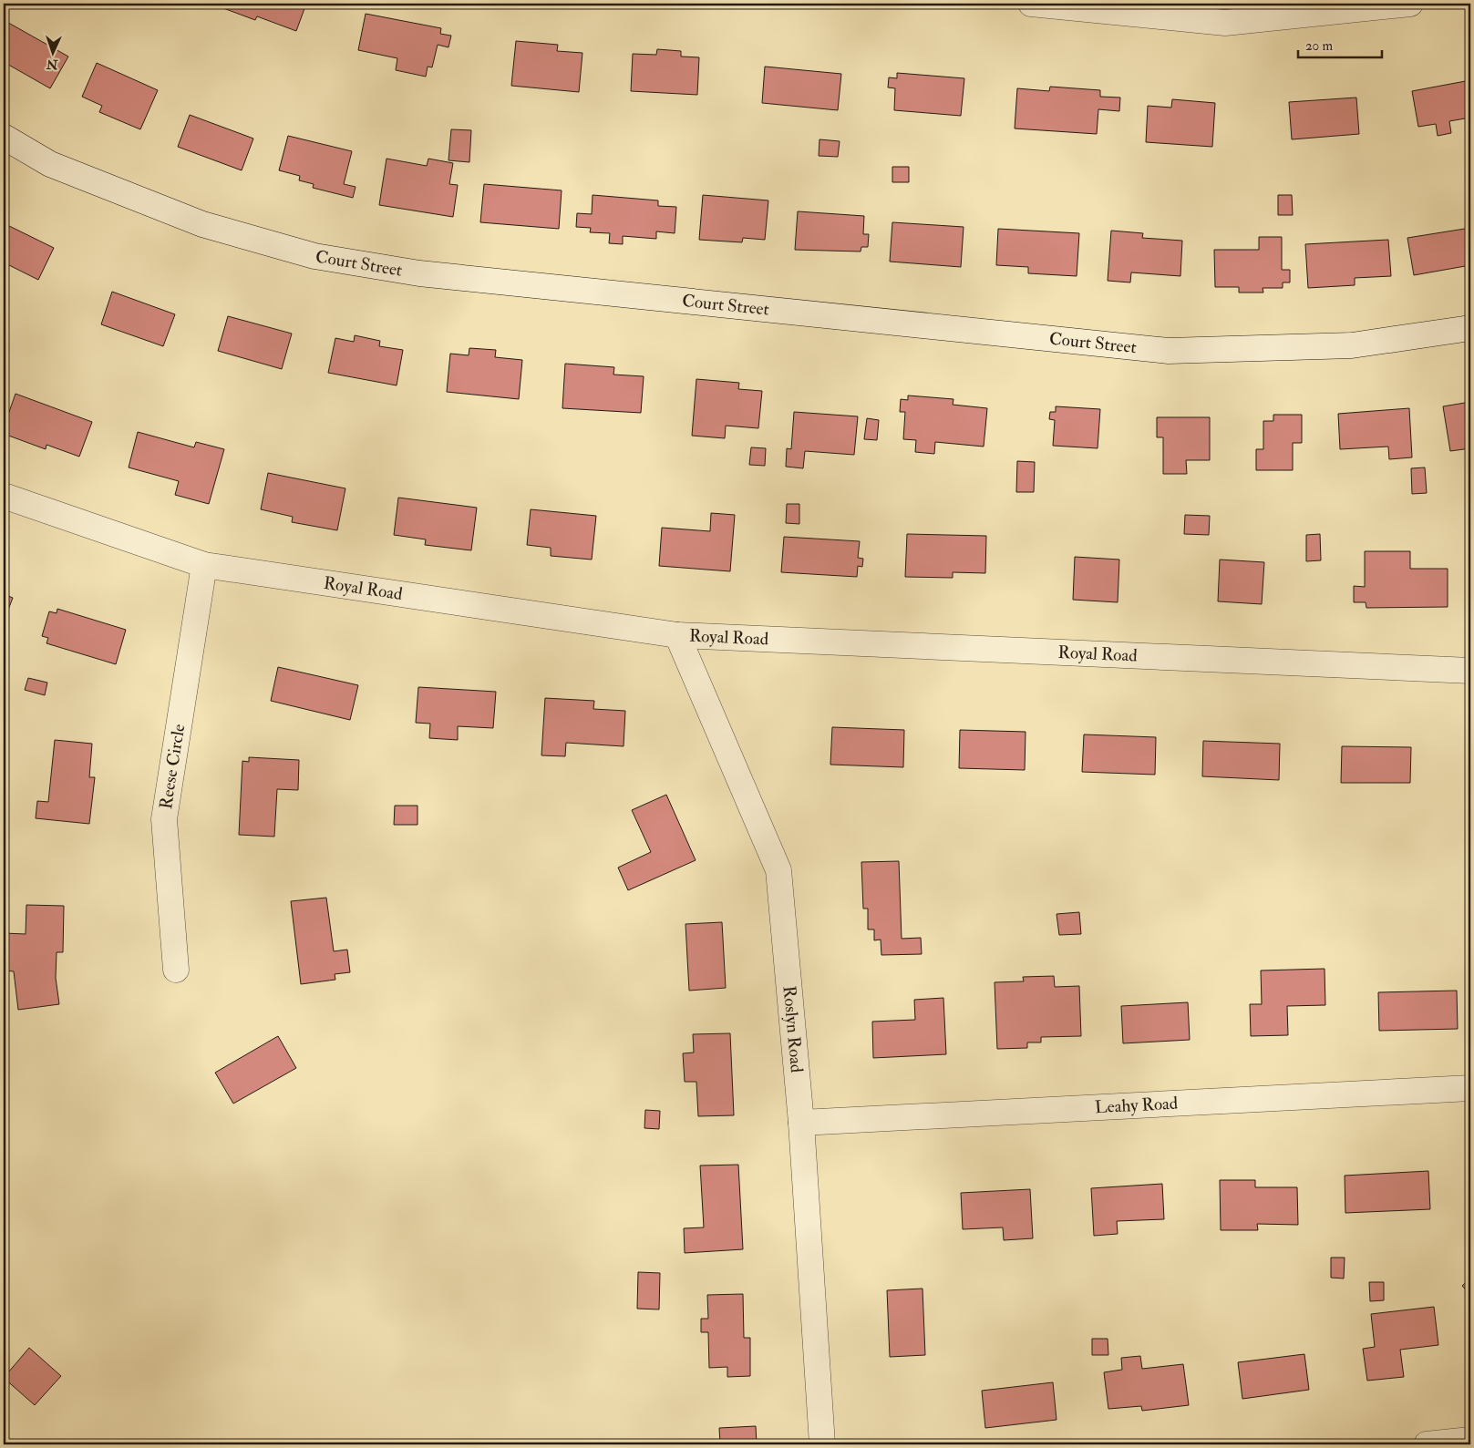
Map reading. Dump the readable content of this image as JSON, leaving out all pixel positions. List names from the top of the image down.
{
  "streets": {
    "street": [
      "Court Street",
      "Royal Road",
      "Reese Circle",
      "Roslyn Road",
      "Leahy Road"
    ]
  },
  "crossings": [
    ["Royal Road", "Reese Circle"],
    ["Royal Road", "Roslyn Road"],
    ["Roslyn Road", "Leahy Road"]
  ],
  "scale_bar": "20 m",
  "north": "bottom"
}
